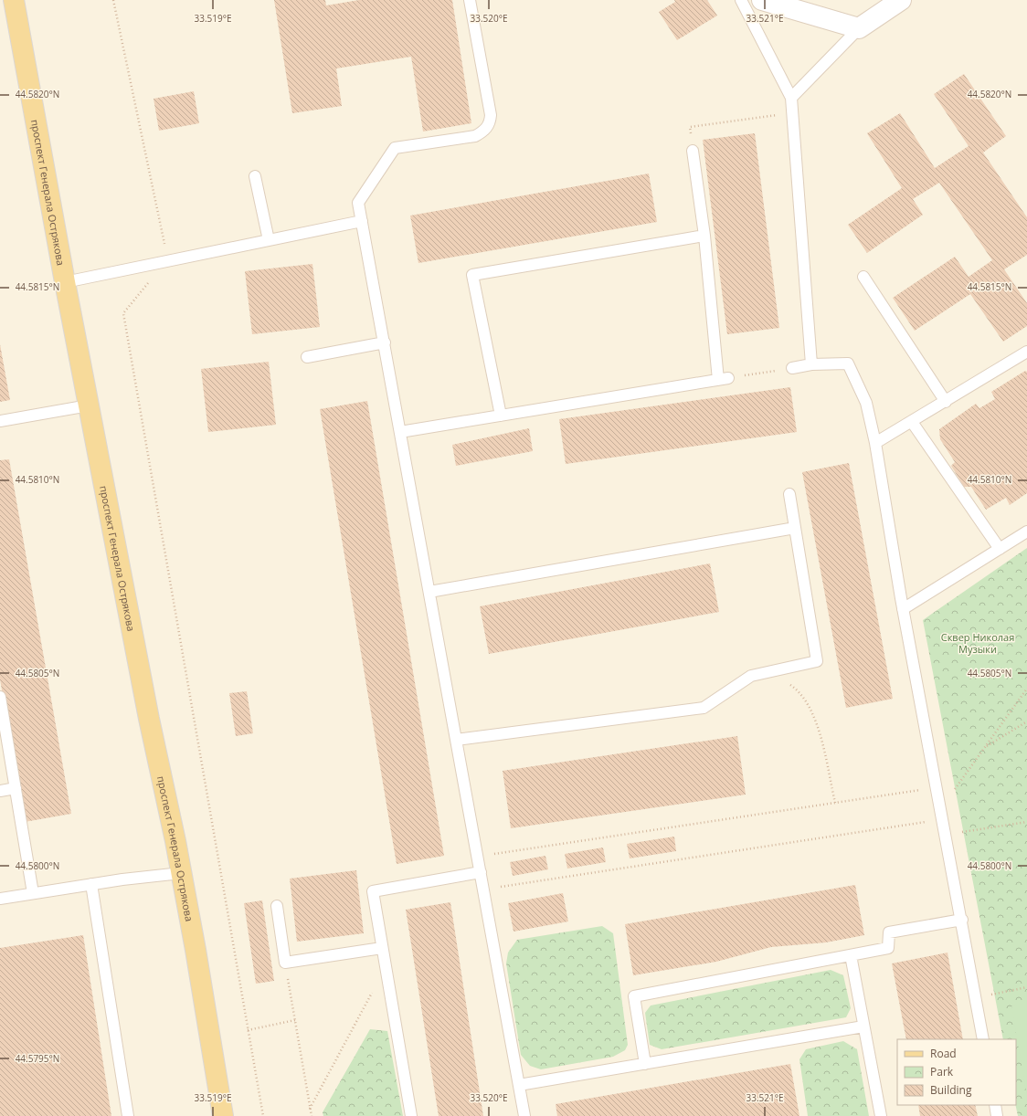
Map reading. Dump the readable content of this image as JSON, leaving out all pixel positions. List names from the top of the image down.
{
  "streets": {
    "main road": ["проспект Генерала Острякова"]
  },
  "parks": ["Сквер Николая Музыки"],
  "legend": ["Road", "Park", "Building"],
  "coordinates": [
    "33.519°E",
    "33.520°E",
    "33.521°E",
    "44.5820°N",
    "44.5815°N",
    "44.5810°N",
    "44.5805°N",
    "44.5800°N",
    "44.5795°N"
  ]
}
